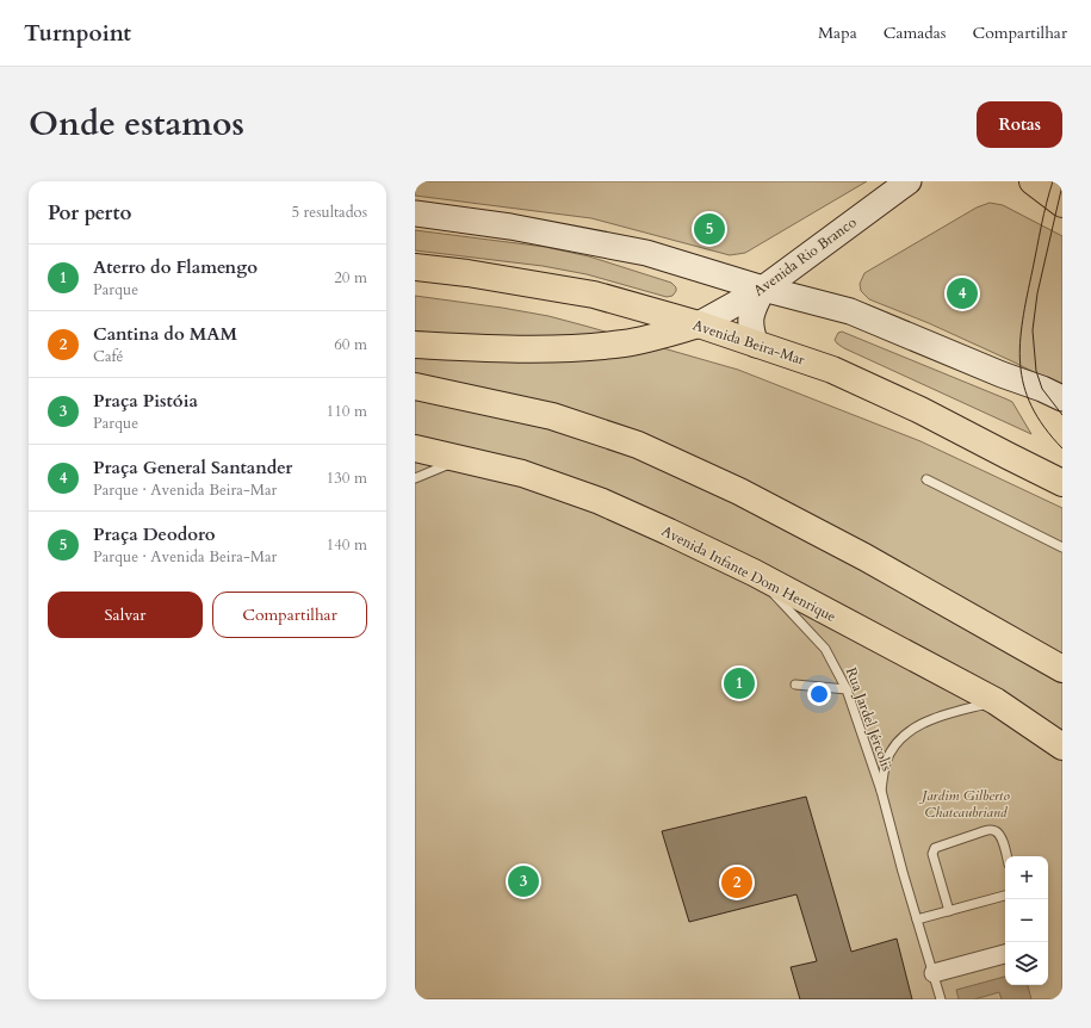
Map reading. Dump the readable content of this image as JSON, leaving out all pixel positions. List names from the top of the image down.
{
  "streets": {
    "main road": ["Avenida Rio Branco", "Avenida Beira-Mar", "Avenida Infante Dom Henrique"],
    "lane": ["Rua Jardel Jércolis"]
  },
  "crossings": [
    ["Avenida Rio Branco", "Avenida Beira-Mar"],
    ["Avenida Infante Dom Henrique", "Rua Jardel Jércolis"]
  ],
  "parks": ["Jardim Gilberto Chateaubriand"],
  "page": {
    "header": "Turnpoint",
    "nav": ["Mapa", "Camadas", "Compartilhar"],
    "title": "Onde estamos",
    "buttons": [
      "Rotas",
      ["Salvar", "Compartilhar"]
    ],
    "heading": ["Por perto", "5 resultados"],
    "pins": [
      "5",
      "4",
      "1",
      "3",
      "2"
    ],
    "list": [
      {
        "mark": "1",
        "name": "Aterro do Flamengo",
        "note": "Parque",
        "value": "20 m"
      },
      {
        "mark": "2",
        "name": "Cantina do MAM",
        "note": "Café",
        "value": "60 m"
      },
      {
        "mark": "3",
        "name": "Praça Pistóia",
        "note": "Parque",
        "value": "110 m"
      },
      {
        "mark": "4",
        "name": "Praça General Santander",
        "note": "Parque · Avenida Beira-Mar",
        "value": "130 m"
      },
      {
        "mark": "5",
        "name": "Praça Deodoro",
        "note": "Parque · Avenida Beira-Mar",
        "value": "140 m"
      }
    ],
    "map_buttons": ["+", "−"]
  }
}
